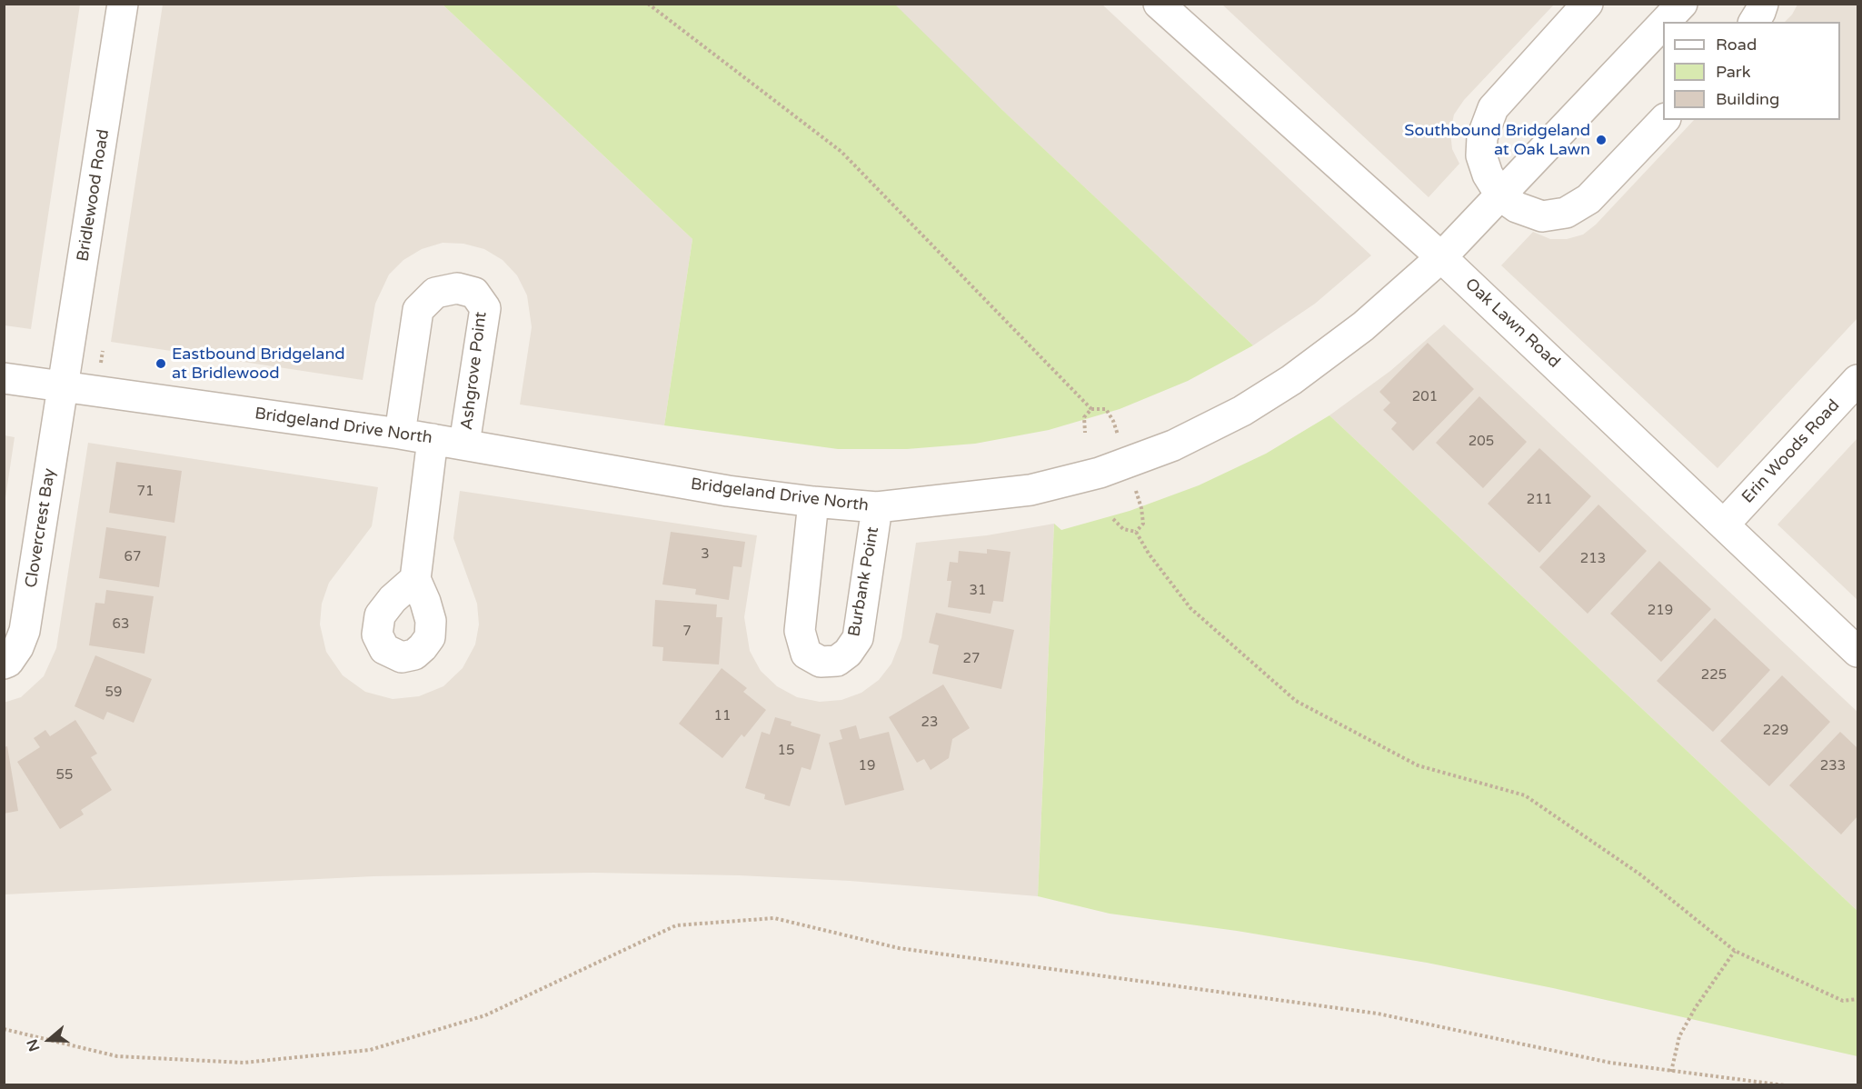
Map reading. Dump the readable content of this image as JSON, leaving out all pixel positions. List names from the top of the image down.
{
  "streets": {
    "street": [
      "Bridlewood Road",
      "Oak Lawn Road",
      "Ashgrove Point",
      "Bridgeland Drive North",
      "Erin Woods Road",
      "Clovercrest Bay",
      "Burbank Point"
    ]
  },
  "crossings": [
    ["Bridlewood Road", "Bridgeland Drive North"],
    ["Bridlewood Road", "Clovercrest Bay"],
    ["Oak Lawn Road", "Bridgeland Drive North"],
    ["Oak Lawn Road", "Erin Woods Road"],
    ["Ashgrove Point", "Bridgeland Drive North"],
    ["Bridgeland Drive North", "Clovercrest Bay"],
    ["Bridgeland Drive North", "Burbank Point"]
  ],
  "places": ["Southbound Bridgeland at Oak Lawn", "Eastbound Bridgeland at Bridlewood"],
  "house_numbers": [
    "201",
    "205",
    "71",
    "211",
    "3",
    "67",
    "213",
    "31",
    "219",
    "63",
    "7",
    "27",
    "225",
    "59",
    "11",
    "23",
    "229",
    "15",
    "19",
    "233",
    "55"
  ],
  "legend": ["Road", "Park", "Building"],
  "north": "left"
}
